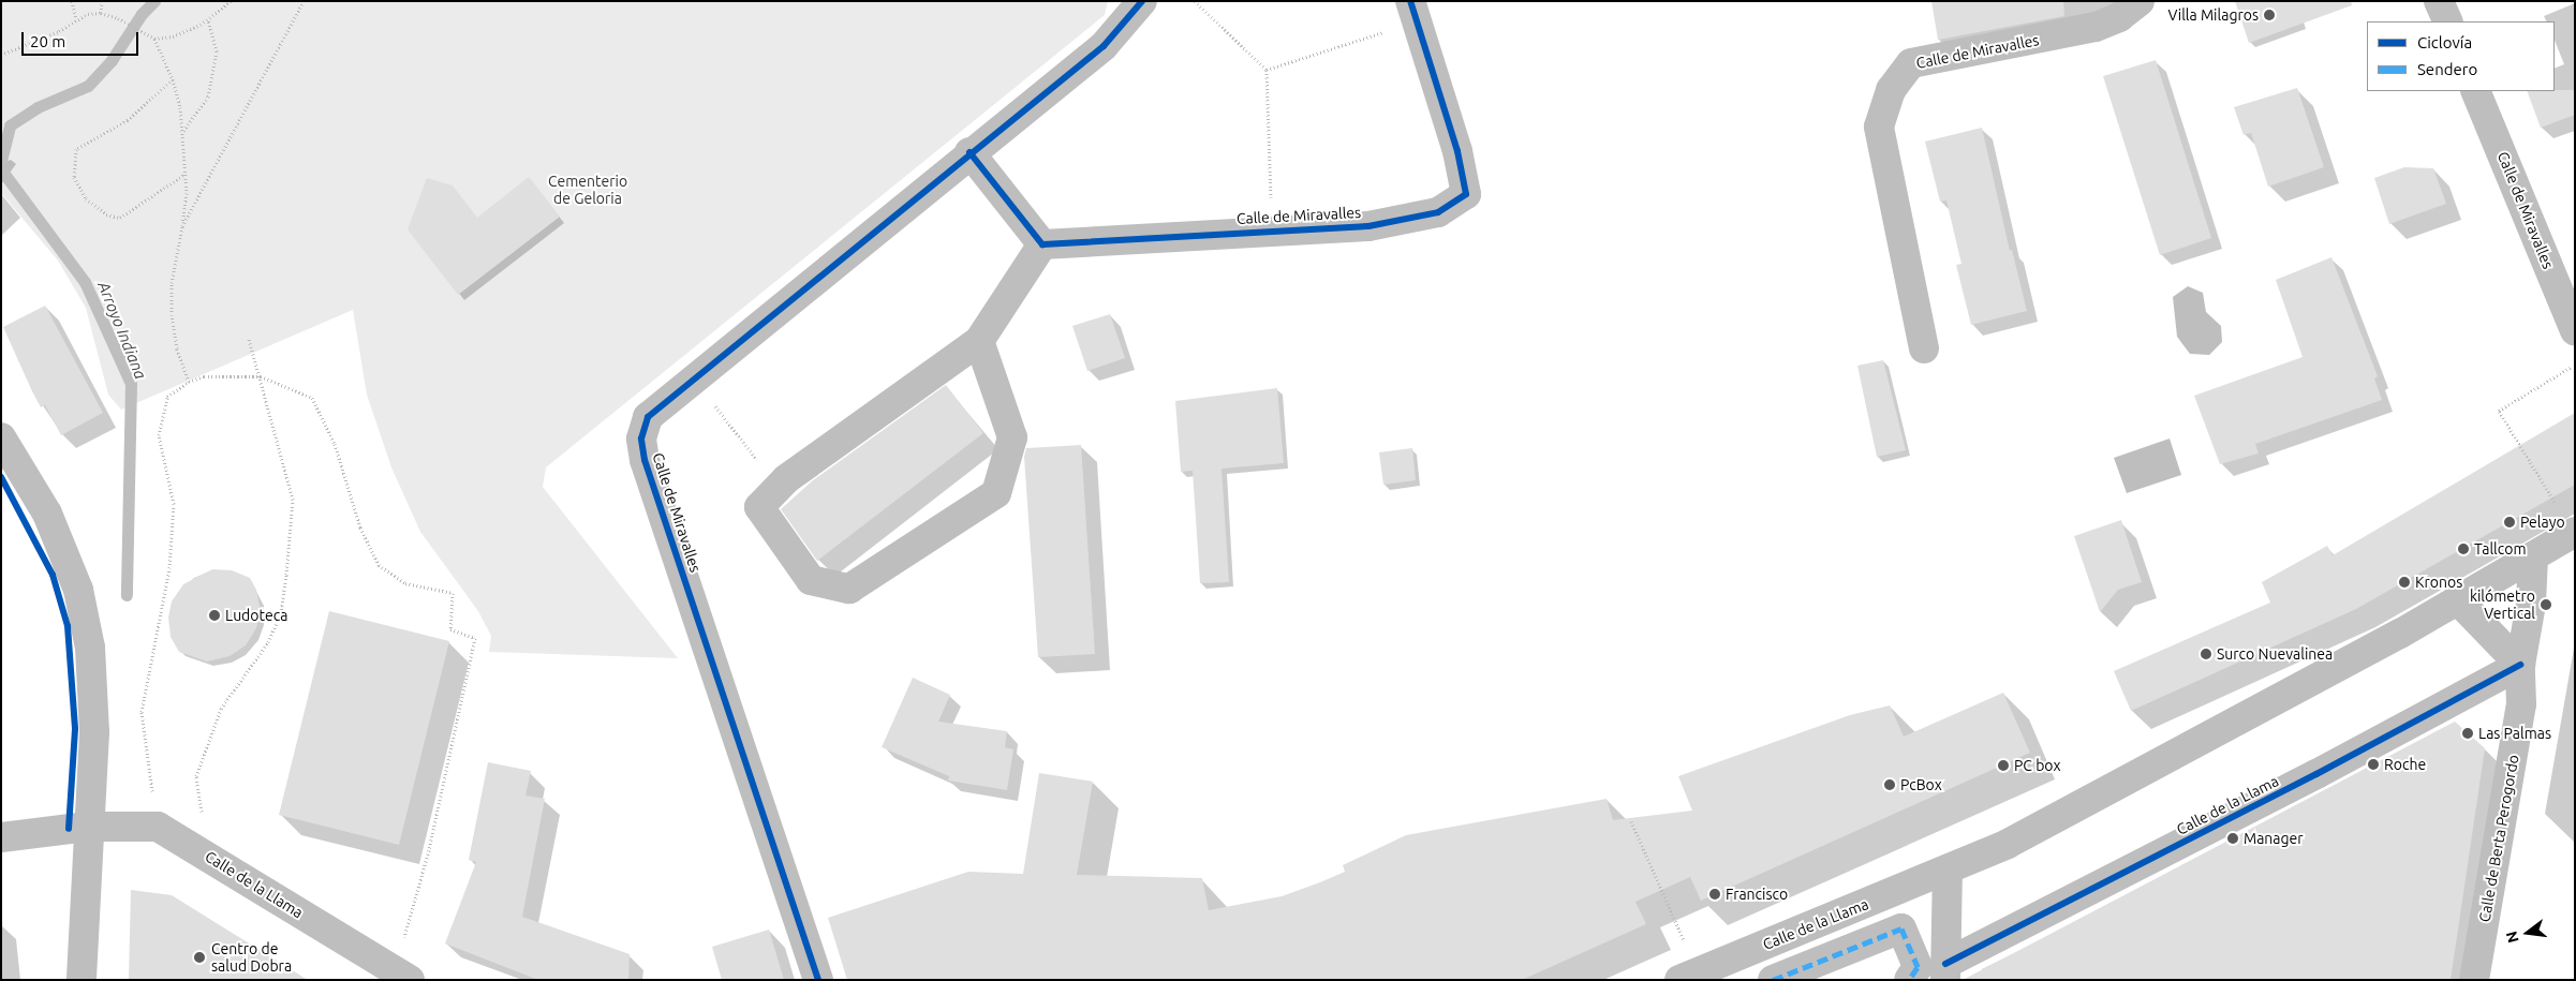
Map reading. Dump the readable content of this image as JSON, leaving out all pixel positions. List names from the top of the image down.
{
  "streets": {
    "street": ["Calle de Miravalles", "Calle de la Llama", "Calle de Berta Perogordo"]
  },
  "crossings": [
    ["Calle de la Llama", "Calle de Berta Perogordo"]
  ],
  "water": ["Arroyo Indiana"],
  "parks": ["Cementerio de Geloria"],
  "places": [
    "Villa Milagros",
    "Pelayo",
    "Tallcom",
    "Kronos",
    "kilómetro Vertical",
    "Ludoteca",
    "Surco Nuevalinea",
    "Las Palmas",
    "Roche",
    "PC box",
    "PcBox",
    "Manager",
    "Francisco",
    "Centro de salud Dobra"
  ],
  "legend": ["Ciclovía", "Sendero"],
  "scale_bar": "20 m",
  "north": "left"
}
